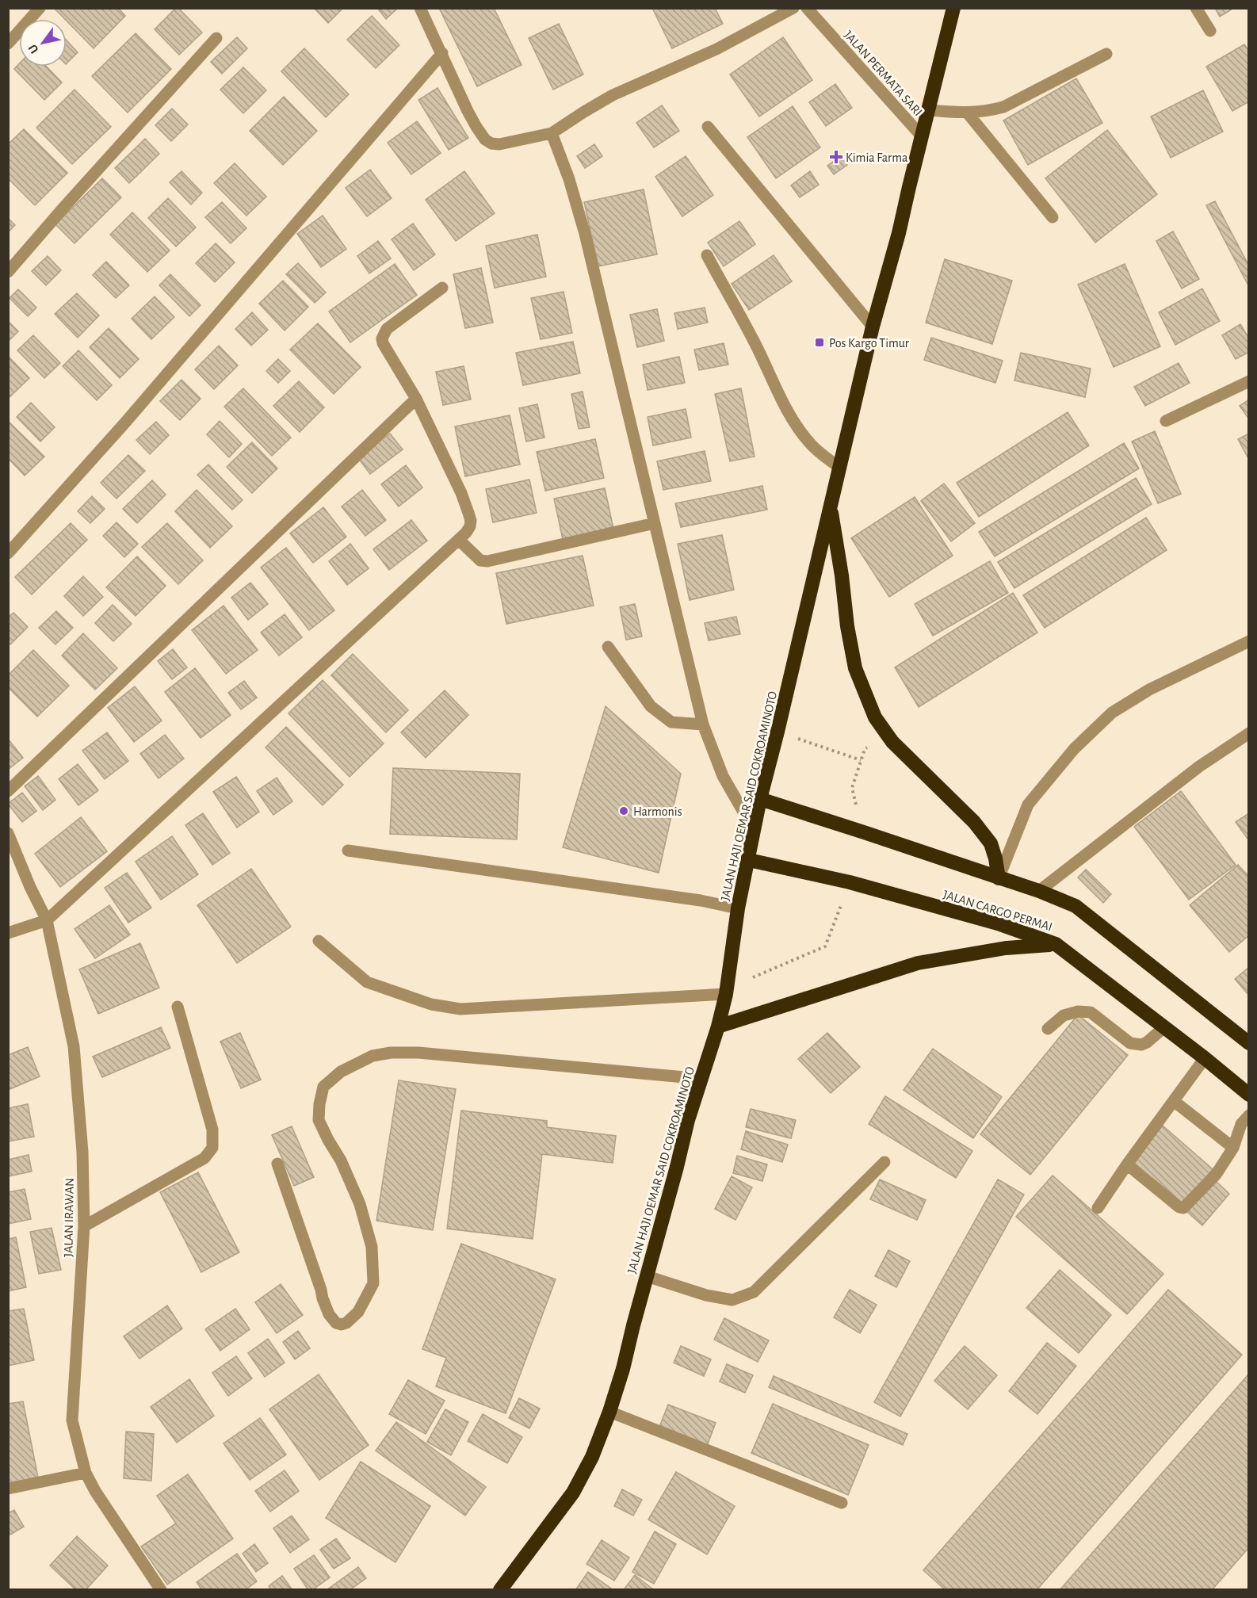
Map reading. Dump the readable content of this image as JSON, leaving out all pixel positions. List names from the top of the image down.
{
  "streets": {
    "highway": ["JALAN HAJI OEMAR SAID COKROAMINOTO", "JALAN CARGO PERMAI"],
    "street": ["JALAN PERMATA SARI", "JALAN IRAWAN"]
  },
  "crossings": [
    ["JALAN PERMATA SARI", "JALAN HAJI OEMAR SAID COKROAMINOTO"],
    ["JALAN HAJI OEMAR SAID COKROAMINOTO", "JALAN CARGO PERMAI"]
  ],
  "places": {
    "health": ["Kimia Farma"],
    "transit": ["Pos Kargo Timur"],
    "other": ["Harmonis"]
  },
  "north": "bottom left"
}
